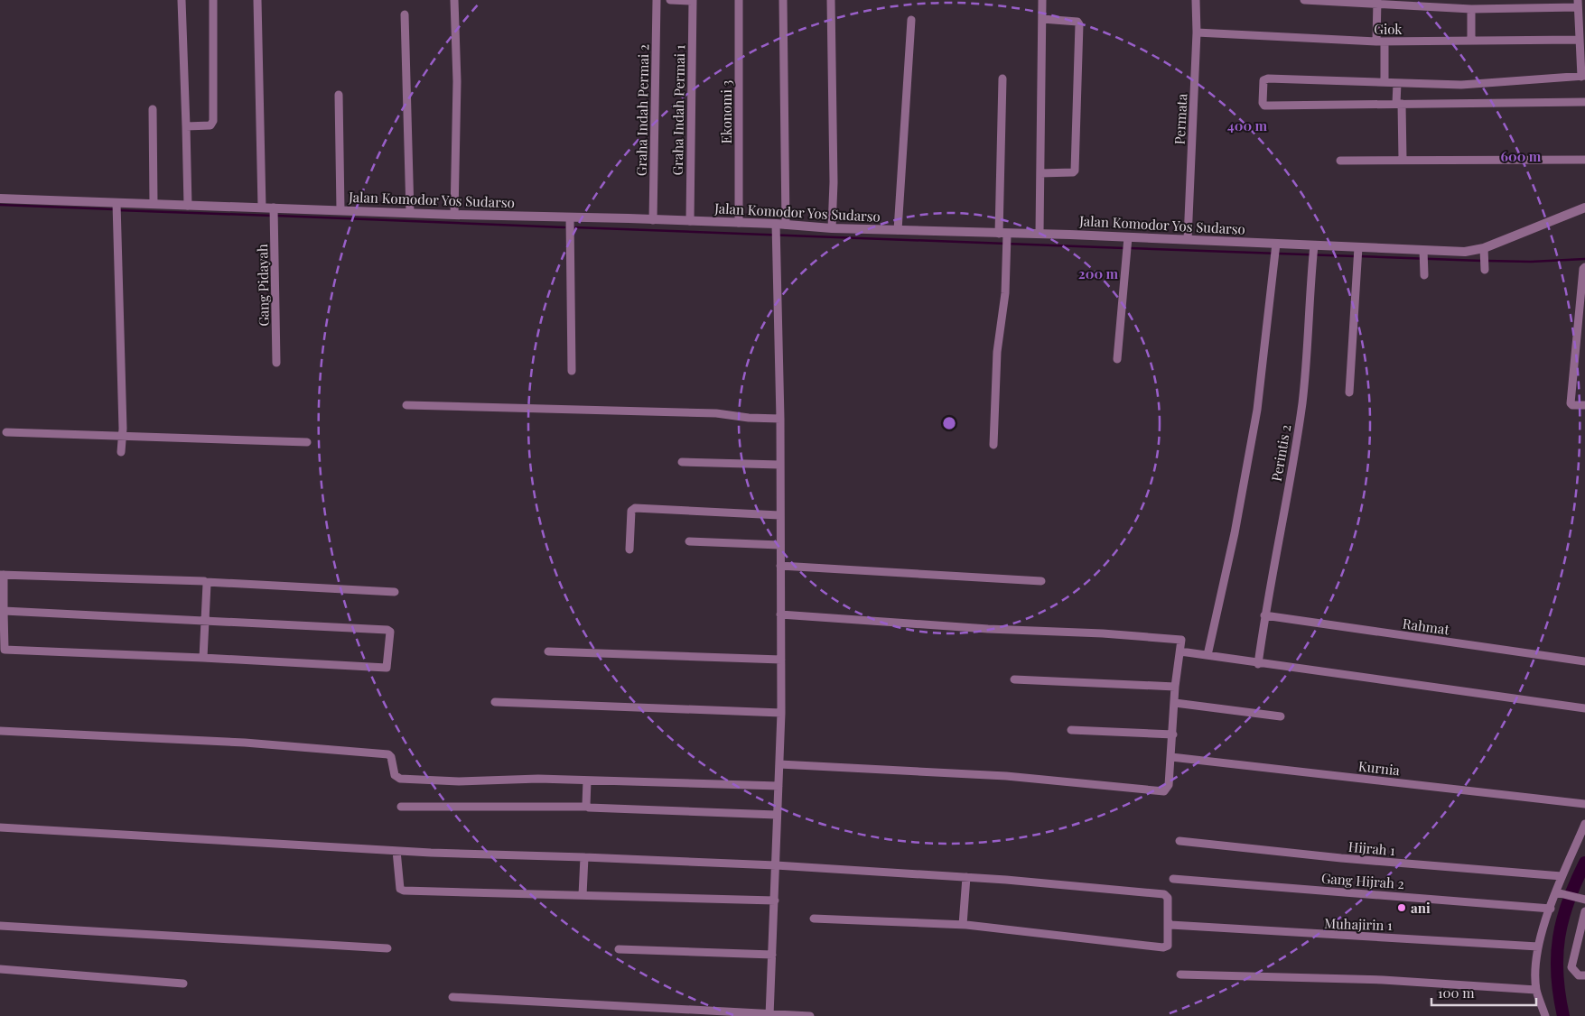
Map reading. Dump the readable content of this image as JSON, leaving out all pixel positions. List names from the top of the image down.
{
  "streets": {
    "street": [
      "Giok",
      "Graha Indah Permai 2",
      "Graha Indah Permai 1",
      "Ekonomi 3",
      "Permata",
      "Jalan Komodor Yos Sudarso",
      "Gang Pidayah",
      "Perintis 2",
      "Rahmat",
      "Kurnia",
      "Hijrah 1",
      "Gang Hijrah 2",
      "Muhajirin 1"
    ]
  },
  "crossings": [
    ["Giok", "Permata"],
    ["Graha Indah Permai 2", "Jalan Komodor Yos Sudarso"],
    ["Graha Indah Permai 1", "Jalan Komodor Yos Sudarso"],
    ["Ekonomi 3", "Jalan Komodor Yos Sudarso"],
    ["Permata", "Jalan Komodor Yos Sudarso"],
    ["Jalan Komodor Yos Sudarso", "Gang Pidayah"],
    ["Jalan Komodor Yos Sudarso", "Perintis 2"],
    ["Perintis 2", "Rahmat"]
  ],
  "places": ["ani"],
  "scale_bar": "100 m",
  "rings": ["400 m", "600 m", "200 m"]
}
